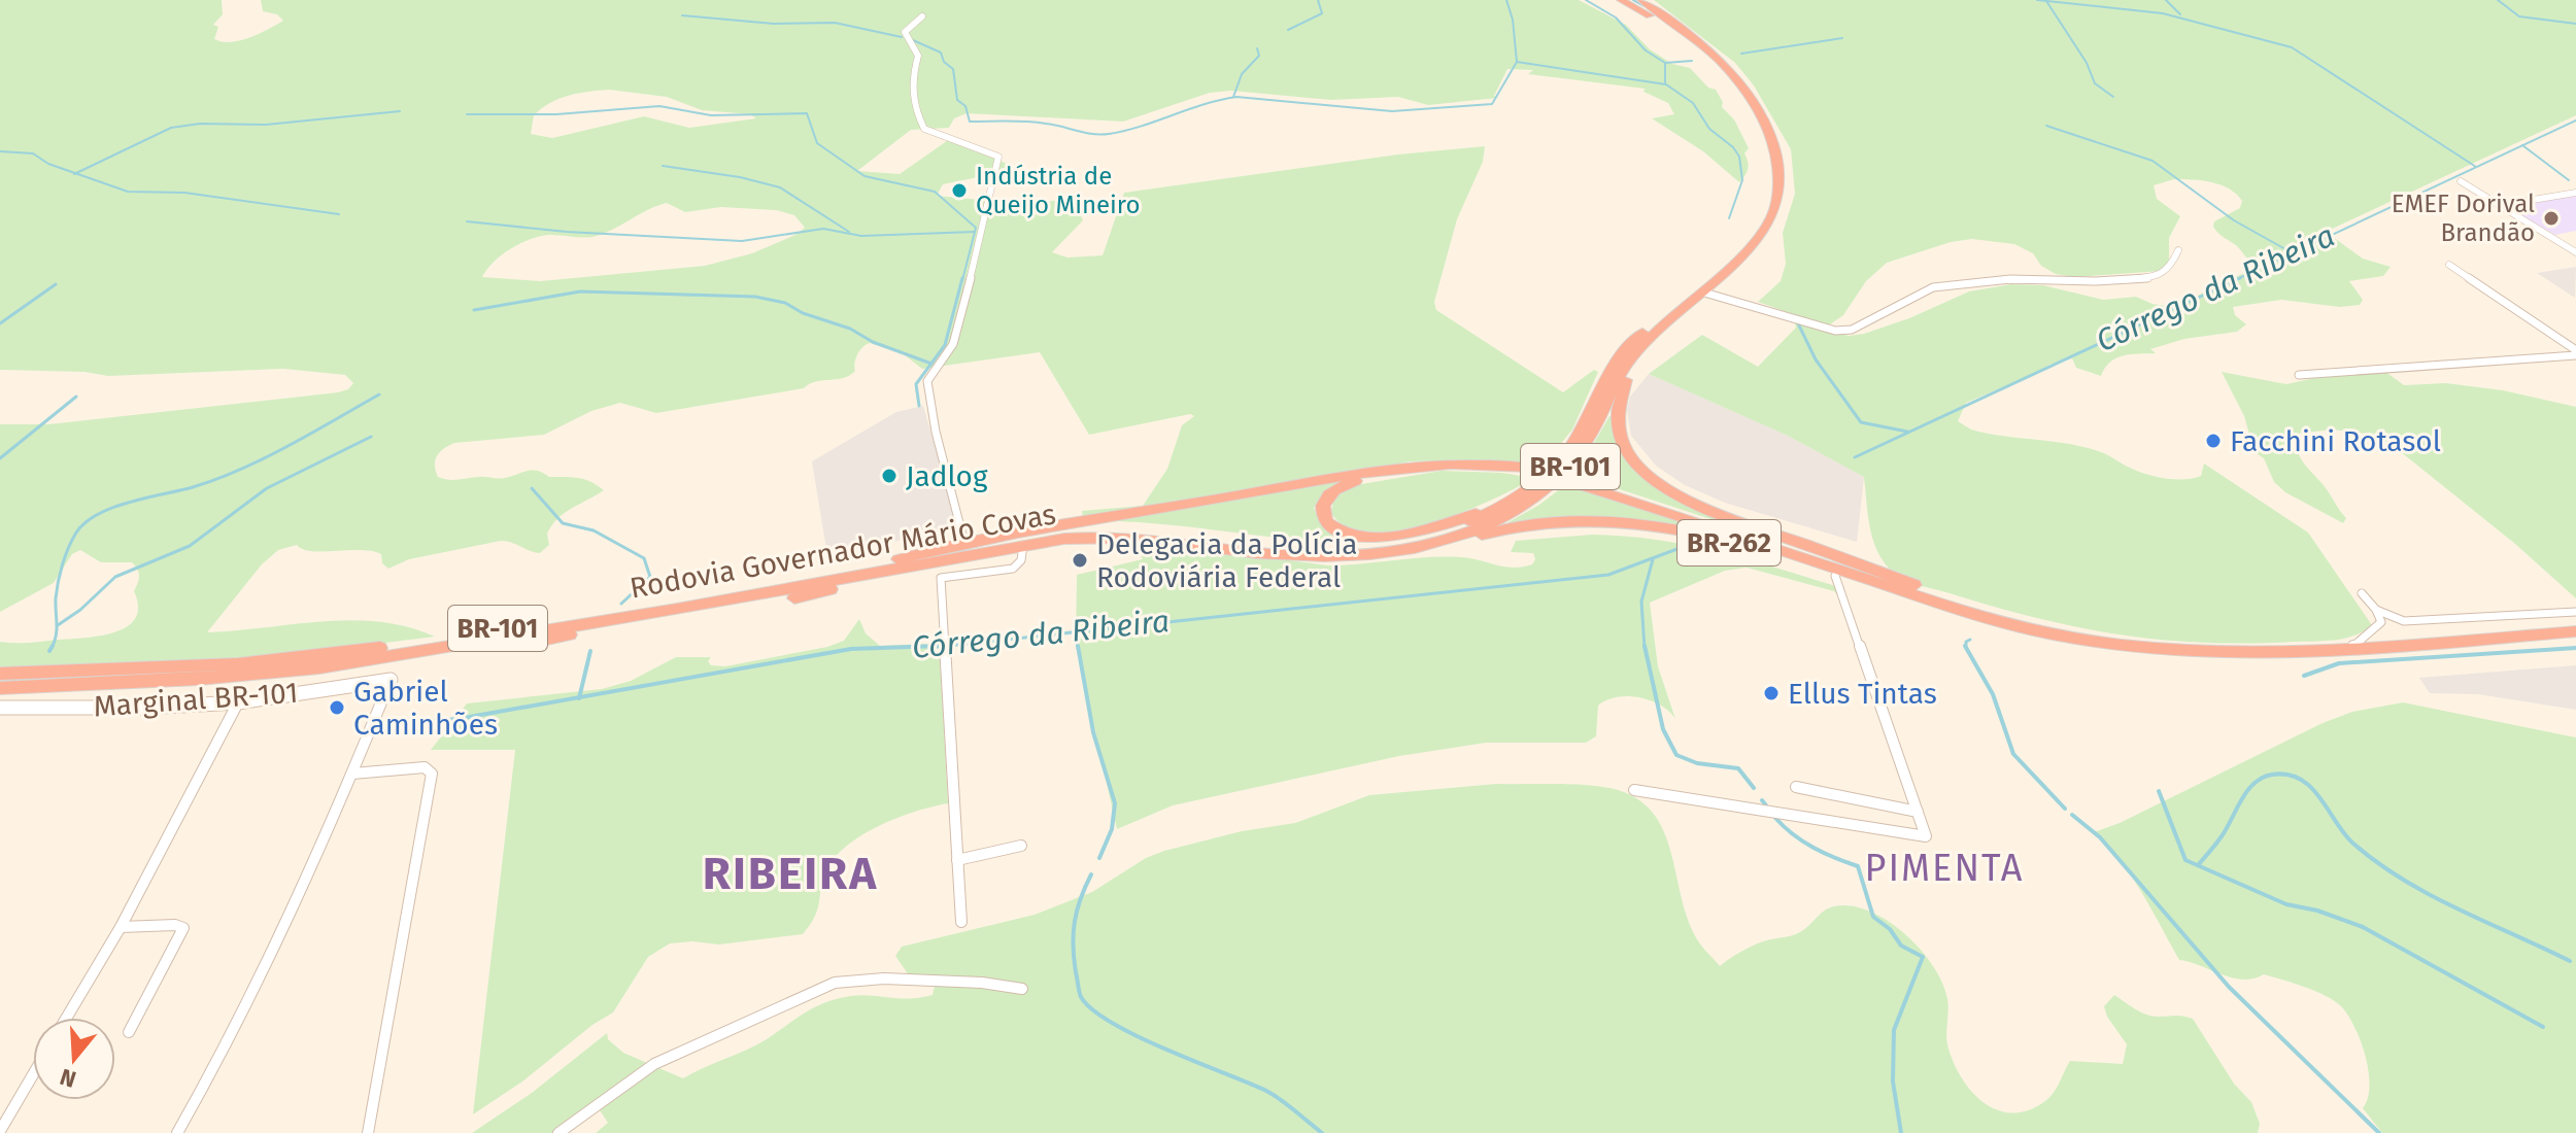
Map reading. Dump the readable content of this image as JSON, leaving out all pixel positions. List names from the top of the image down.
{
  "streets": {
    "highway": ["BR-101", "BR-262", "Rodovia Governador Mário Covas"],
    "street": ["Marginal BR-101"]
  },
  "crossings": [
    ["BR-262", "Rodovia Governador Mário Covas"]
  ],
  "districts": ["PIMENTA", "RIBEIRA"],
  "water": ["Córrego da Ribeira"],
  "places": [
    "Indústria de Queijo Mineiro",
    "EMEF Dorival Brandão",
    "Facchini Rotasol",
    "Jadlog",
    "Delegacia da Polícia Rodoviária Federal",
    "Ellus Tintas",
    "Gabriel Caminhões"
  ],
  "north": "bottom"
}
